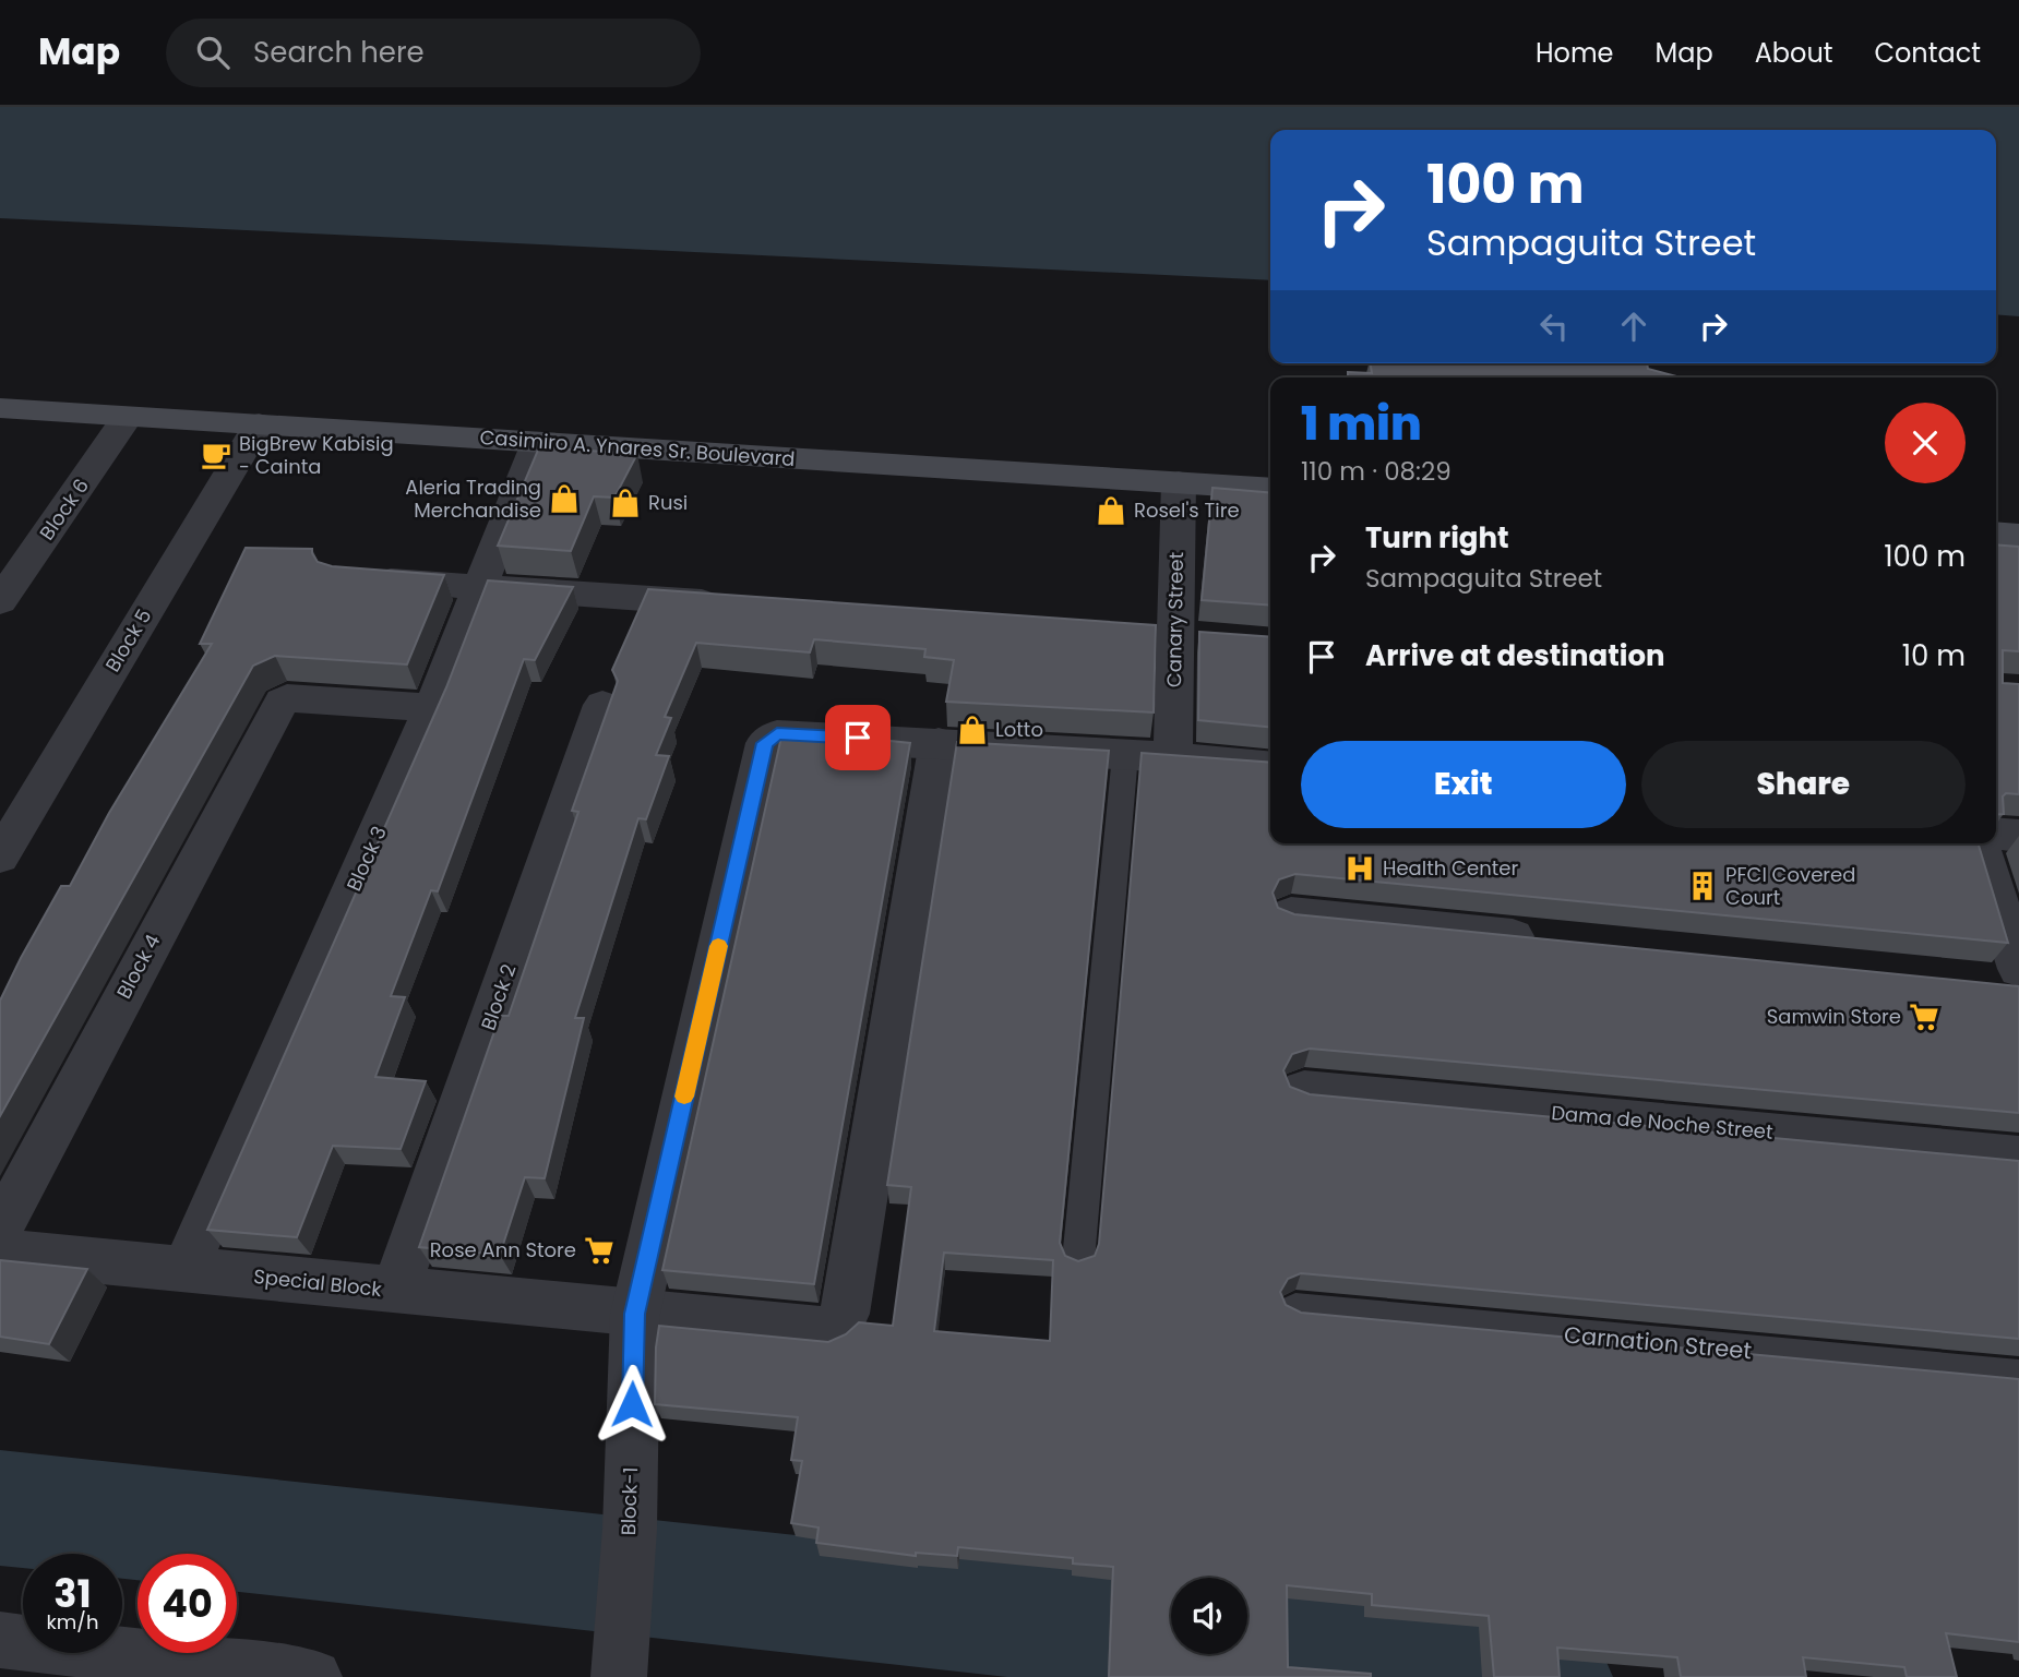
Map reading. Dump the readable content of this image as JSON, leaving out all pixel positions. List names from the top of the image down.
{
  "streets": {
    "main road": ["Casimiro A. Ynares Sr. Boulevard"],
    "street": [
      "Block 6",
      "Canary Street",
      "Block 5",
      "Block 3",
      "Block 4",
      "Block 2",
      "Dama de Noche Street",
      "Special Block",
      "Block-1"
    ],
    "lane": ["Carnation Street"]
  },
  "crossings": [
    ["Casimiro A. Ynares Sr. Boulevard", "Block 6"],
    ["Casimiro A. Ynares Sr. Boulevard", "Canary Street"],
    ["Casimiro A. Ynares Sr. Boulevard", "Block 5"],
    ["Casimiro A. Ynares Sr. Boulevard", "Block 3"],
    ["Block 3", "Block 4"],
    ["Block 3", "Special Block"],
    ["Block 2", "Special Block"],
    ["Special Block", "Block-1"]
  ],
  "places": {
    "cafe": ["BigBrew Kabisig - Cainta"],
    "shop": [
      "Aleria Trading Merchandise",
      "Rusi",
      "Rosel's Tire",
      "Lotto"
    ],
    "hospital": ["Health Center"],
    "building": ["PFCI Covered Court"],
    "supermarket": ["Samwin Store", "Rose Ann Store"]
  },
  "page": {
    "header": "Map",
    "search": "Search here",
    "nav": [
      "Home",
      "Map",
      "About",
      "Contact"
    ],
    "turn": ["100 m", "Sampaguita Street"],
    "heading": ["1 min", "110 m · 08:29"],
    "list": [
      {
        "name": "Turn right",
        "note": "Sampaguita Street",
        "value": "100 m"
      },
      {
        "name": "Arrive at destination",
        "value": "10 m"
      }
    ],
    "buttons": ["Exit", "Share"],
    "speed": "31 km/h",
    "limit": "40"
  }
}
